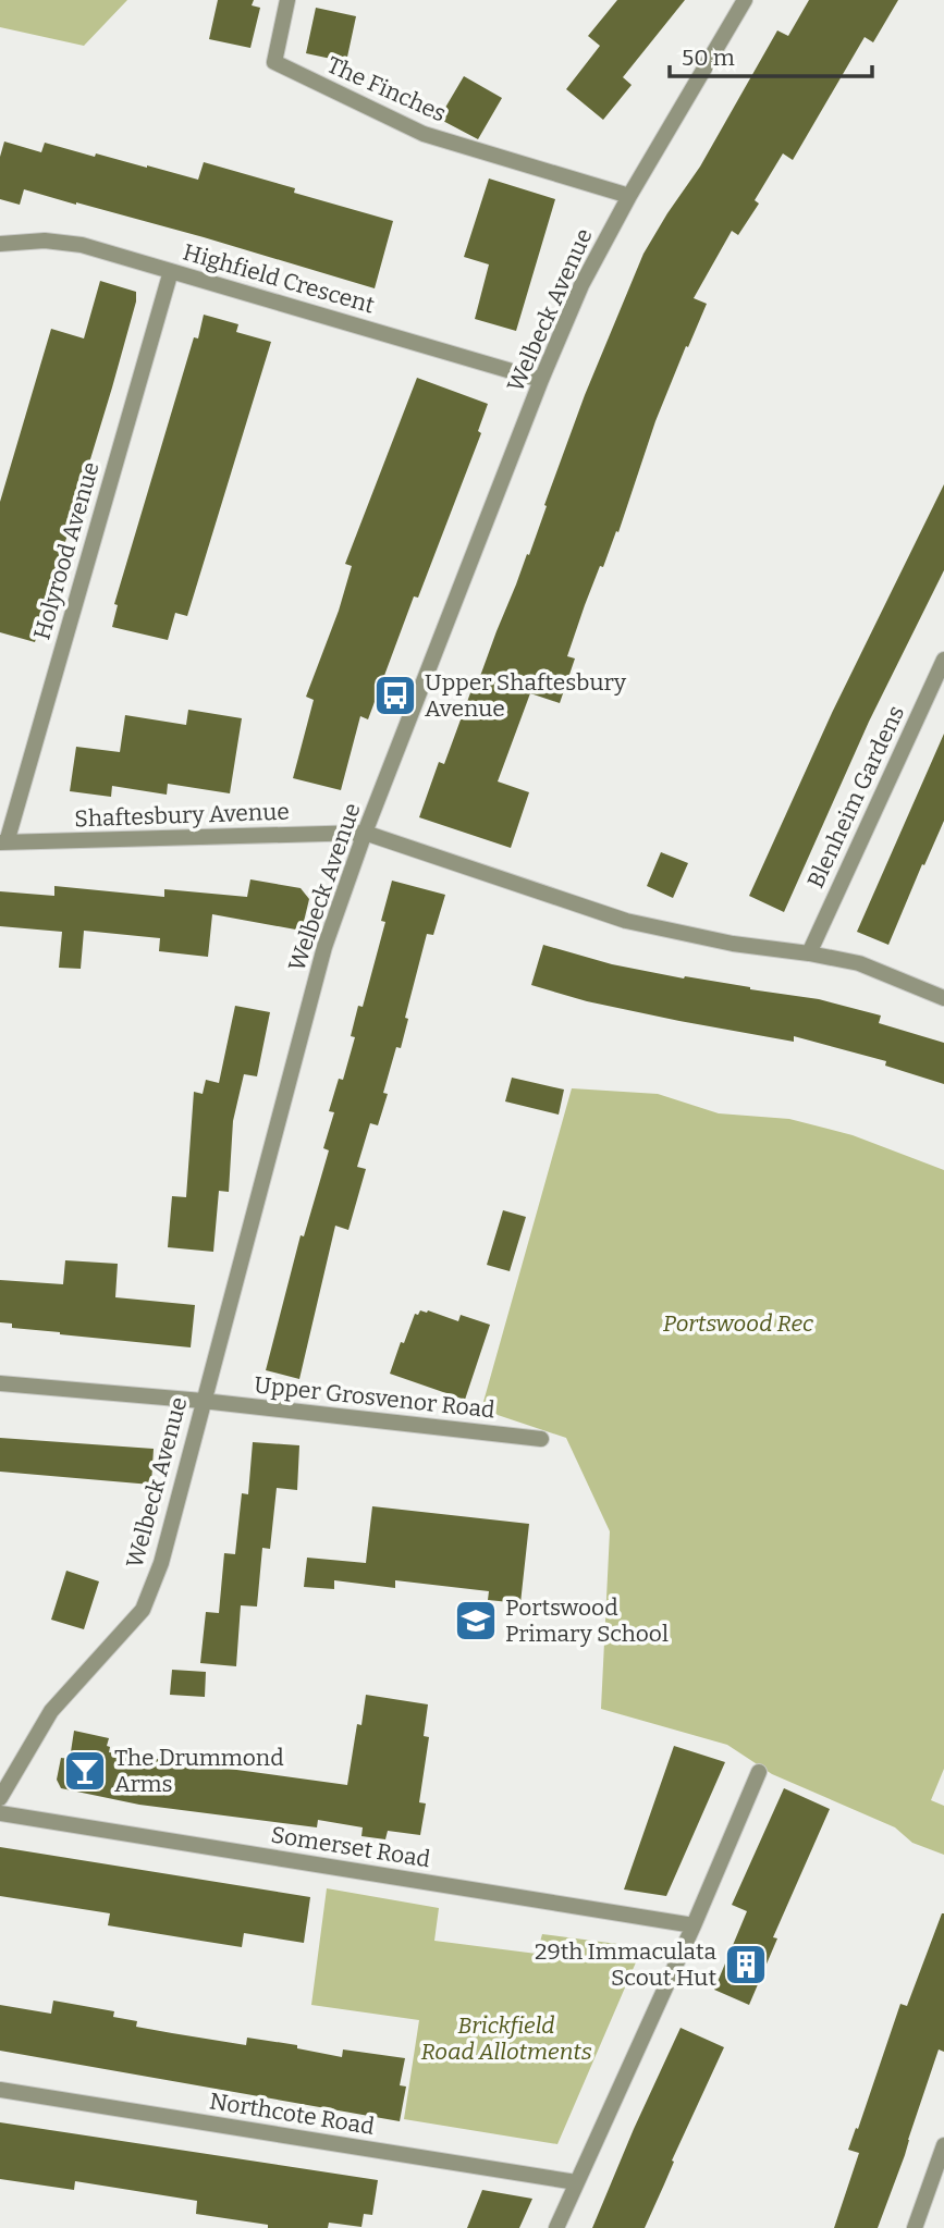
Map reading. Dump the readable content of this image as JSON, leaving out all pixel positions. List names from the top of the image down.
{
  "streets": {
    "street": [
      "The Finches",
      "Highfield Crescent",
      "Welbeck Avenue",
      "Holyrood Avenue",
      "Blenheim Gardens",
      "Shaftesbury Avenue",
      "Upper Grosvenor Road",
      "Somerset Road",
      "Northcote Road"
    ]
  },
  "crossings": [
    ["The Finches", "Welbeck Avenue"],
    ["Highfield Crescent", "Welbeck Avenue"],
    ["Highfield Crescent", "Holyrood Avenue"],
    ["Welbeck Avenue", "Shaftesbury Avenue"],
    ["Welbeck Avenue", "Upper Grosvenor Road"],
    ["Holyrood Avenue", "Shaftesbury Avenue"]
  ],
  "parks": ["Portswood Rec", "Brickfield Road Allotments"],
  "places": {
    "bus stop": ["Upper Shaftesbury Avenue"],
    "school or university": ["Portswood Primary School"],
    "bar": ["The Drummond Arms"],
    "building": ["29th Immaculata Scout Hut"]
  },
  "scale_bar": "50 m"
}
